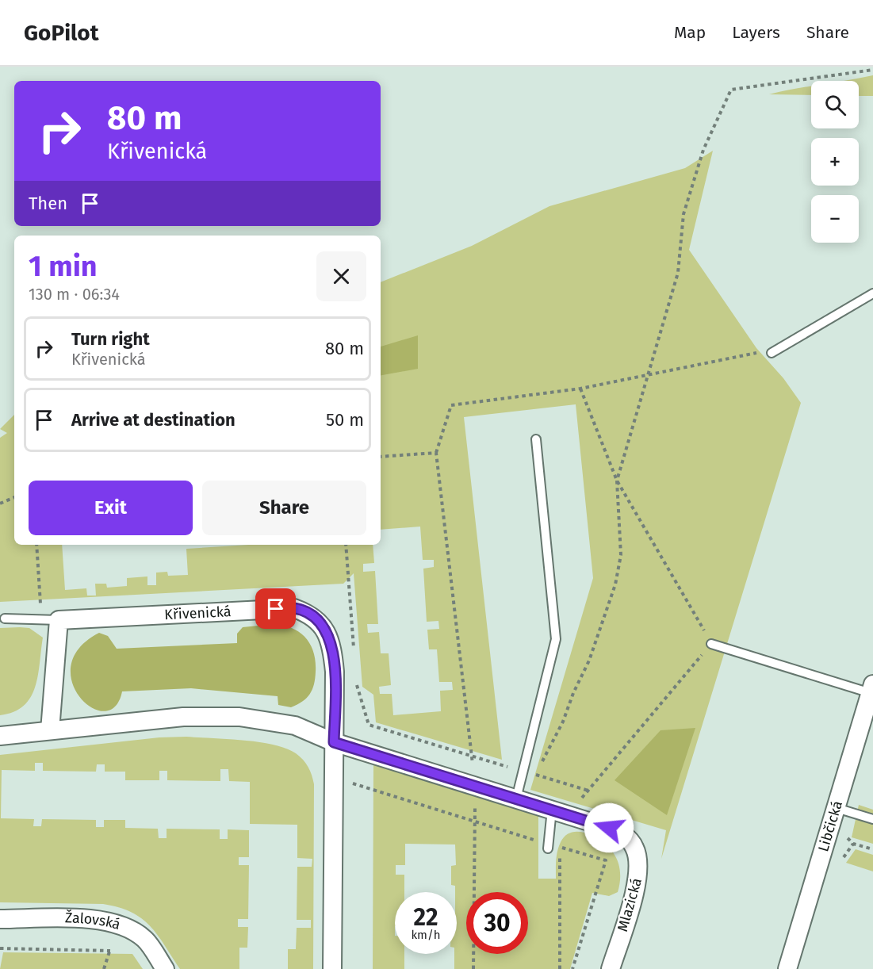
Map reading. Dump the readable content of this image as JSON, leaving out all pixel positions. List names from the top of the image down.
{
  "streets": {
    "street": [
      "Křivenická",
      "Libčická",
      "Mlazická",
      "Žalovská"
    ]
  },
  "crossings": [
    ["Křivenická", "Mlazická"]
  ],
  "page": {
    "header": "GoPilot",
    "nav": ["Map", "Layers", "Share"],
    "map_buttons": ["+", "−"],
    "turn": ["80 m", "Křivenická"],
    "then": "Then",
    "heading": ["1 min", "130 m · 06:34"],
    "list": [
      {
        "name": "Turn right",
        "note": "Křivenická",
        "value": "80 m"
      },
      {
        "name": "Arrive at destination",
        "value": "50 m"
      }
    ],
    "buttons": ["Exit", "Share"],
    "speed": "22 km/h",
    "limit": "30"
  }
}
